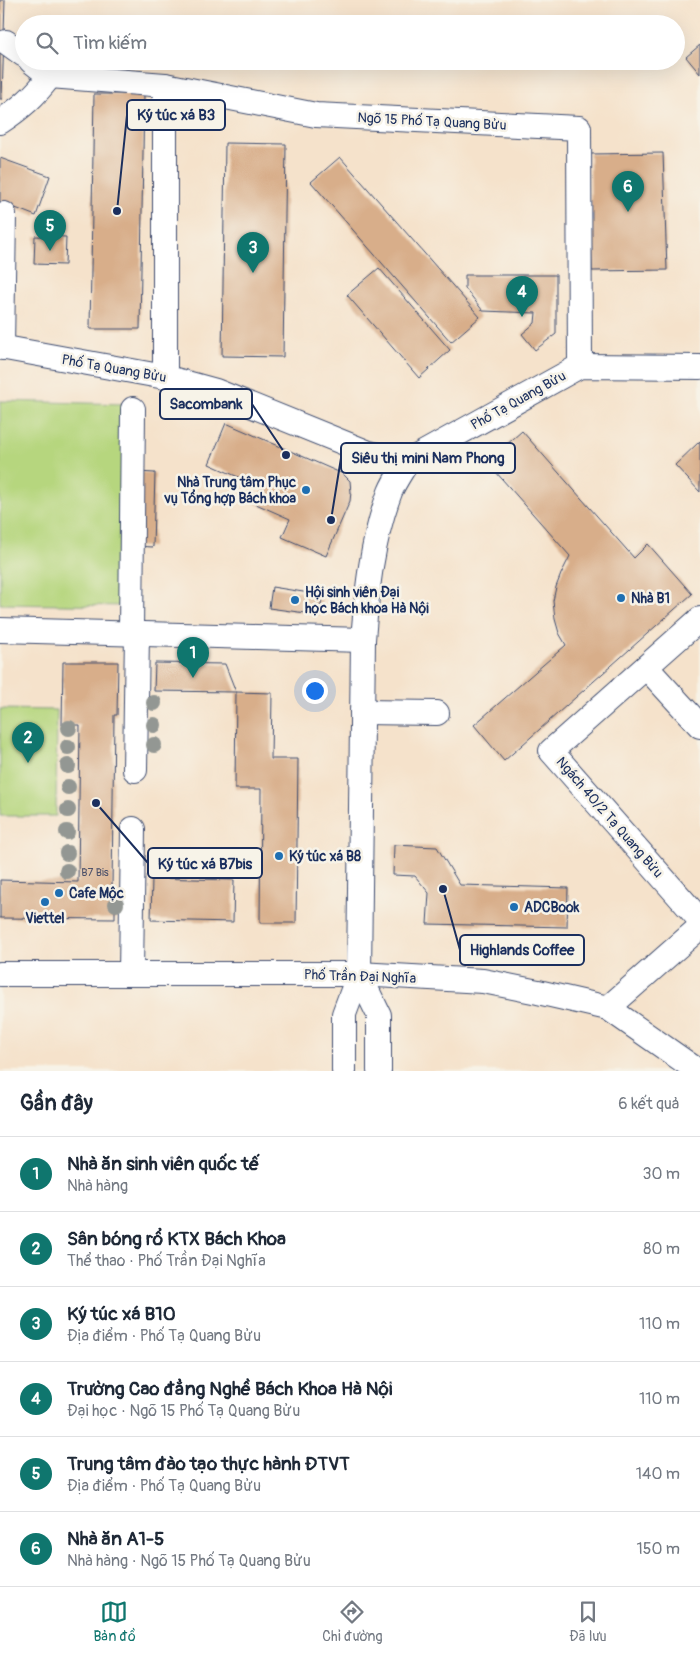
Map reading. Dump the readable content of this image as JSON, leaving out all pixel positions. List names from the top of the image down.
{
  "streets": {
    "street": [
      "Ngõ 15 Phố Tạ Quang Bửu",
      "Phố Tạ Quang Bửu",
      "Ngách 40/2 Tạ Quang Bửu",
      "Phố Trần Đại Nghĩa"
    ]
  },
  "crossings": [
    ["Ngõ 15 Phố Tạ Quang Bửu", "Phố Tạ Quang Bửu"]
  ],
  "places": [
    "Ký túc xá B3",
    "Sacombank",
    "Nhà Trung tâm Phục vụ Tổng hợp Bách khoa",
    "Siêu thị mini Nam Phong",
    "Nhà B1",
    "Hội sinh viên Đại học Bách khoa Hà Nội",
    "Ký túc xá B7bis",
    "Ký túc xá B8",
    "Highlands Coffee",
    "Cafe Mộc",
    "Viettel",
    "ADCBook"
  ],
  "house_numbers": ["B7 Bis"],
  "page": {
    "search": "Tìm kiếm",
    "pins": [
      "6",
      "5",
      "3",
      "4",
      "1",
      "2"
    ],
    "heading": ["Gần đây", "6 kết quả"],
    "list": [
      {
        "mark": "1",
        "name": "Nhà ăn sinh viên quốc tế",
        "note": "Nhà hàng",
        "value": "30 m"
      },
      {
        "mark": "2",
        "name": "Sân bóng rổ KTX Bách Khoa",
        "note": "Thể thao · Phố Trần Đại Nghĩa",
        "value": "80 m"
      },
      {
        "mark": "3",
        "name": "Ký túc xá B10",
        "note": "Địa điểm · Phố Tạ Quang Bửu",
        "value": "110 m"
      },
      {
        "mark": "4",
        "name": "Trường Cao đẳng Nghề Bách Khoa Hà Nội",
        "note": "Đại học · Ngõ 15 Phố Tạ Quang Bửu",
        "value": "110 m"
      },
      {
        "mark": "5",
        "name": "Trung tâm đào tạo thực hành ĐTVT",
        "note": "Địa điểm · Phố Tạ Quang Bửu",
        "value": "140 m"
      },
      {
        "mark": "6",
        "name": "Nhà ăn A1-5",
        "note": "Nhà hàng · Ngõ 15 Phố Tạ Quang Bửu",
        "value": "150 m"
      }
    ],
    "nav": ["Bản đồ", "Chỉ đường", "Đã lưu"]
  }
}
